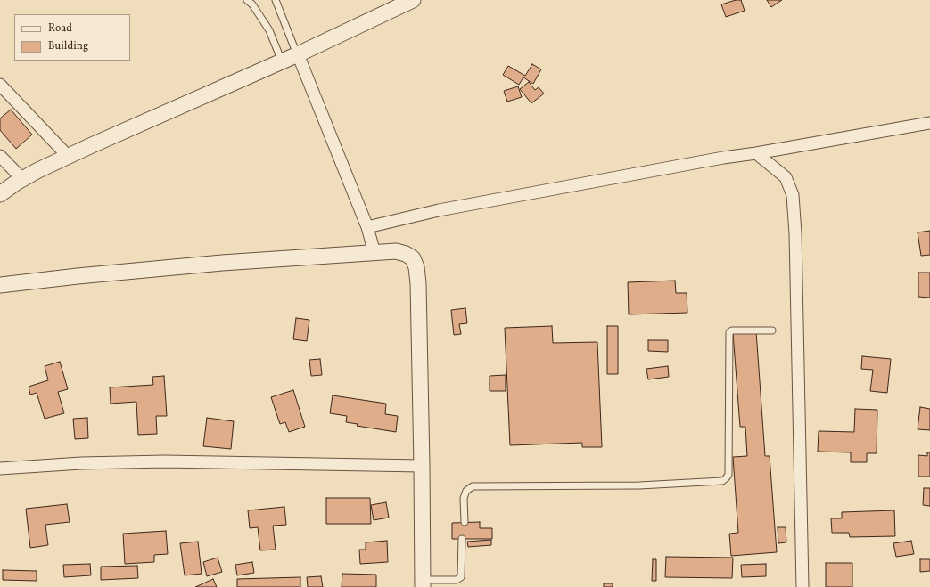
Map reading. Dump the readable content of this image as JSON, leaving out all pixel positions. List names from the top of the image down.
{
  "legend": ["Road", "Building"]
}
